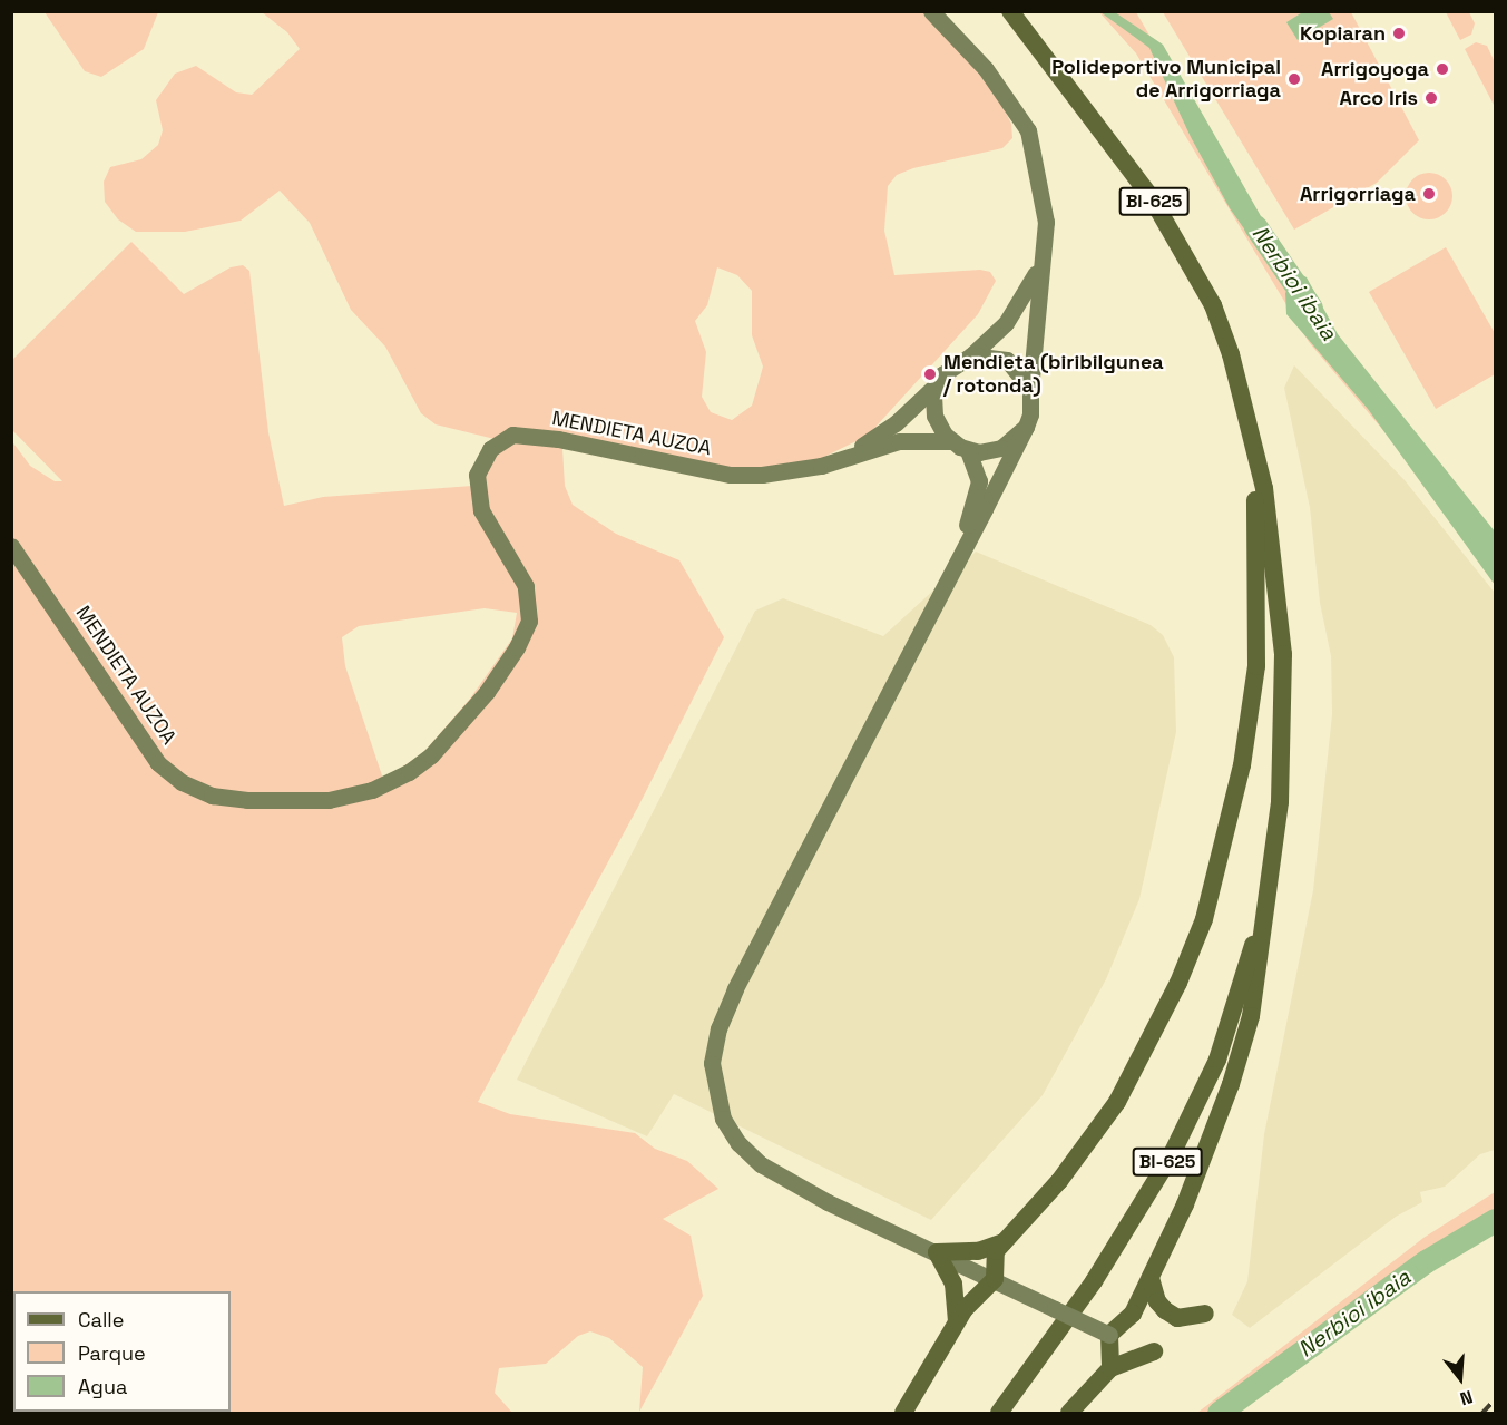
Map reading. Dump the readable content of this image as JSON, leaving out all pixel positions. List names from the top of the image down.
{
  "streets": {
    "main road": ["BI-625"],
    "street": ["MENDIETA AUZOA"]
  },
  "water": ["Nerbioi ibaia"],
  "places": [
    "Kopiaran",
    "Arrigoyoga",
    "Polideportivo Municipal de Arrigorriaga",
    "Arco Iris",
    "Arrigorriaga",
    "Mendieta (biribilgunea / rotonda)"
  ],
  "legend": ["Calle", "Parque", "Agua"],
  "north": "bottom"
}
